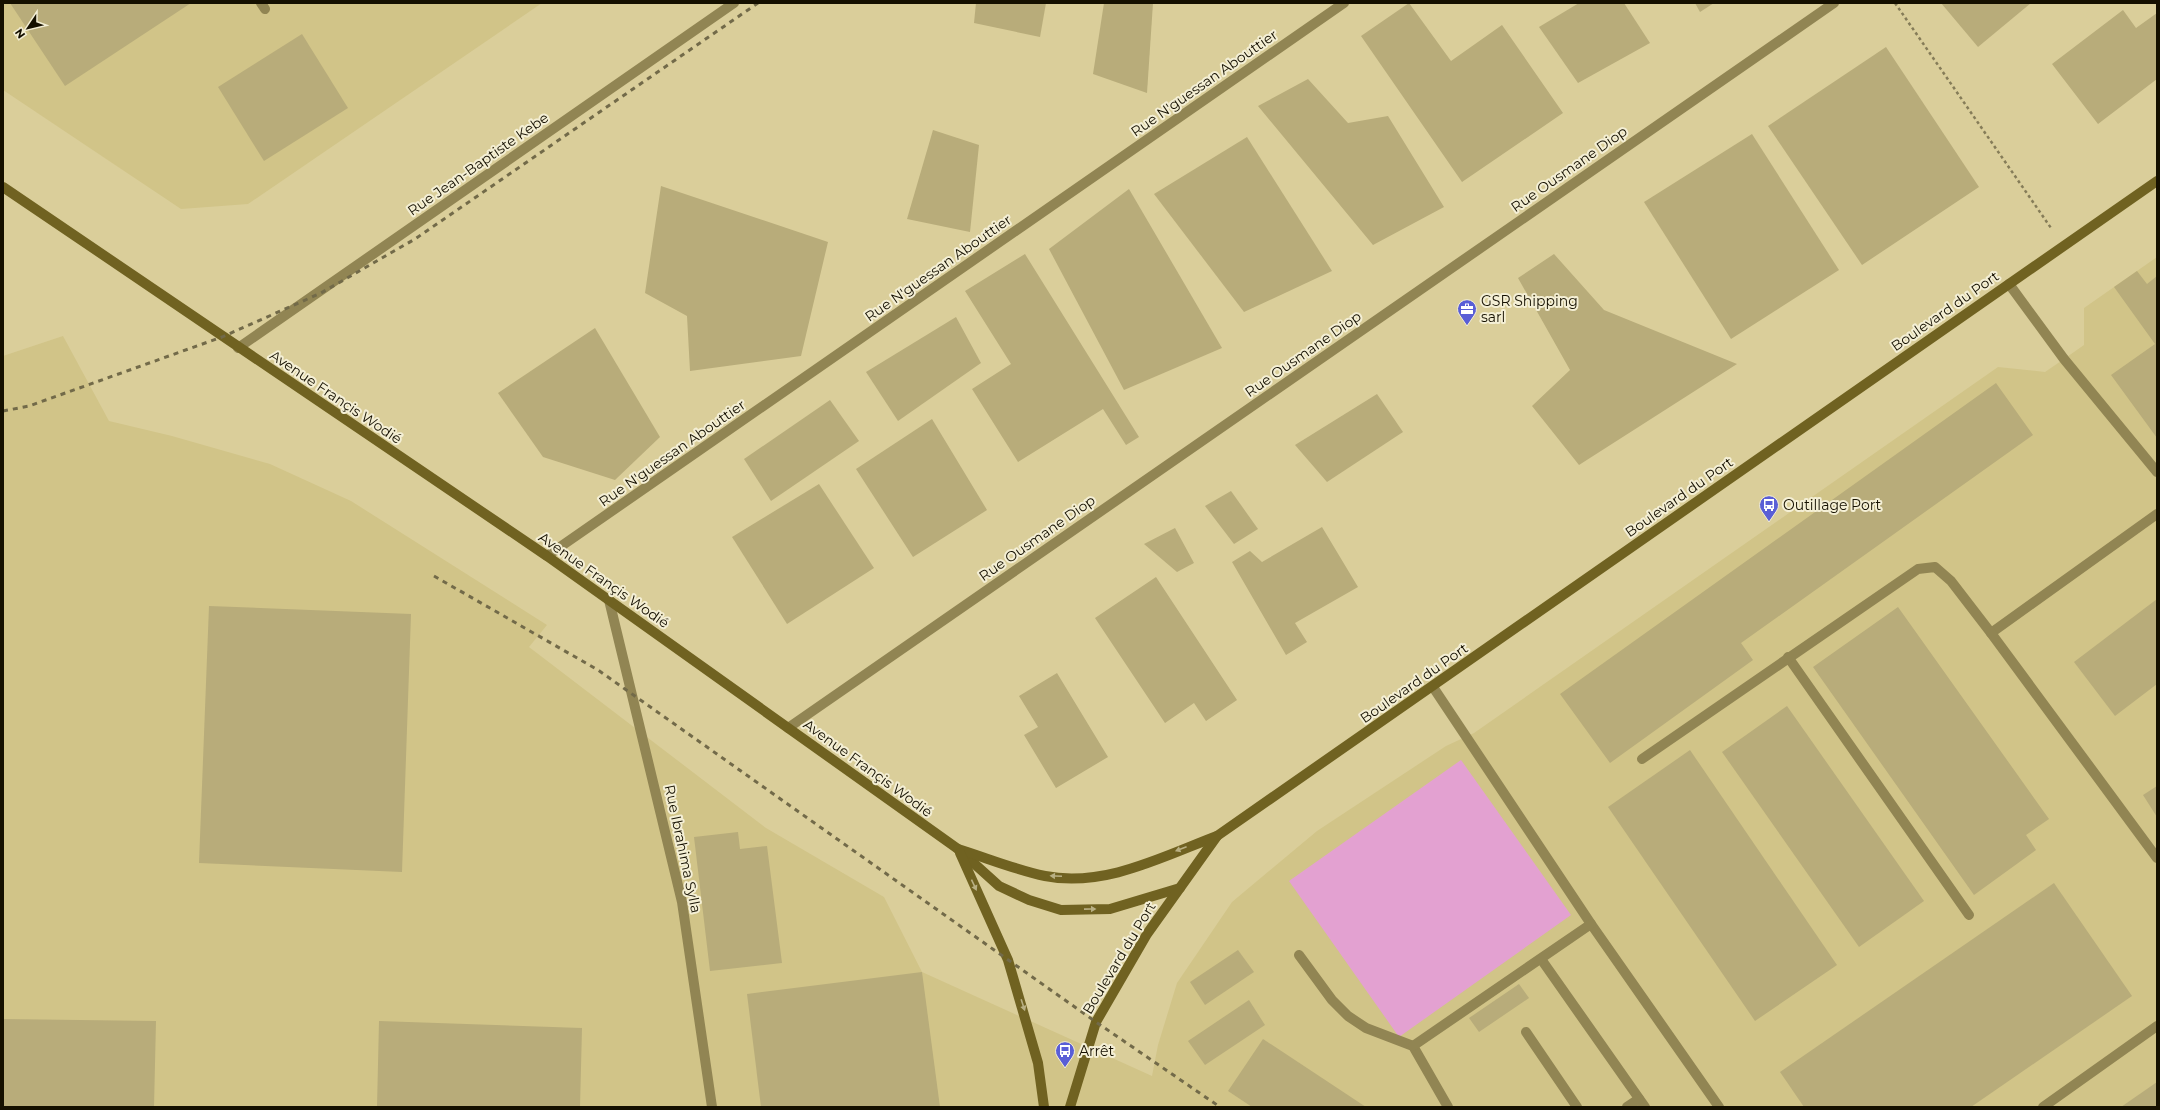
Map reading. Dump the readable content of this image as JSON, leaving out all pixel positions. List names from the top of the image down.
{
  "streets": {
    "main road": ["Boulevard du Port", "Avenue Françis Wodié"],
    "street": [
      "Rue N'guessan Abouttier",
      "Rue Jean-Baptiste Kebe",
      "Rue Ousmane Diop",
      "Rue Ibrahima Sylla"
    ]
  },
  "crossings": [
    ["Rue N'guessan Abouttier", "Avenue Françis Wodié"],
    ["Rue Jean-Baptiste Kebe", "Avenue Françis Wodié"],
    ["Rue Ousmane Diop", "Avenue Françis Wodié"],
    ["Boulevard du Port", "Avenue Françis Wodié"],
    ["Avenue Françis Wodié", "Rue Ibrahima Sylla"]
  ],
  "places": {
    "office": ["GSR Shipping sarl"],
    "bus stop": ["Outillage Port", "Arrêt"]
  },
  "north": "bottom left"
}
